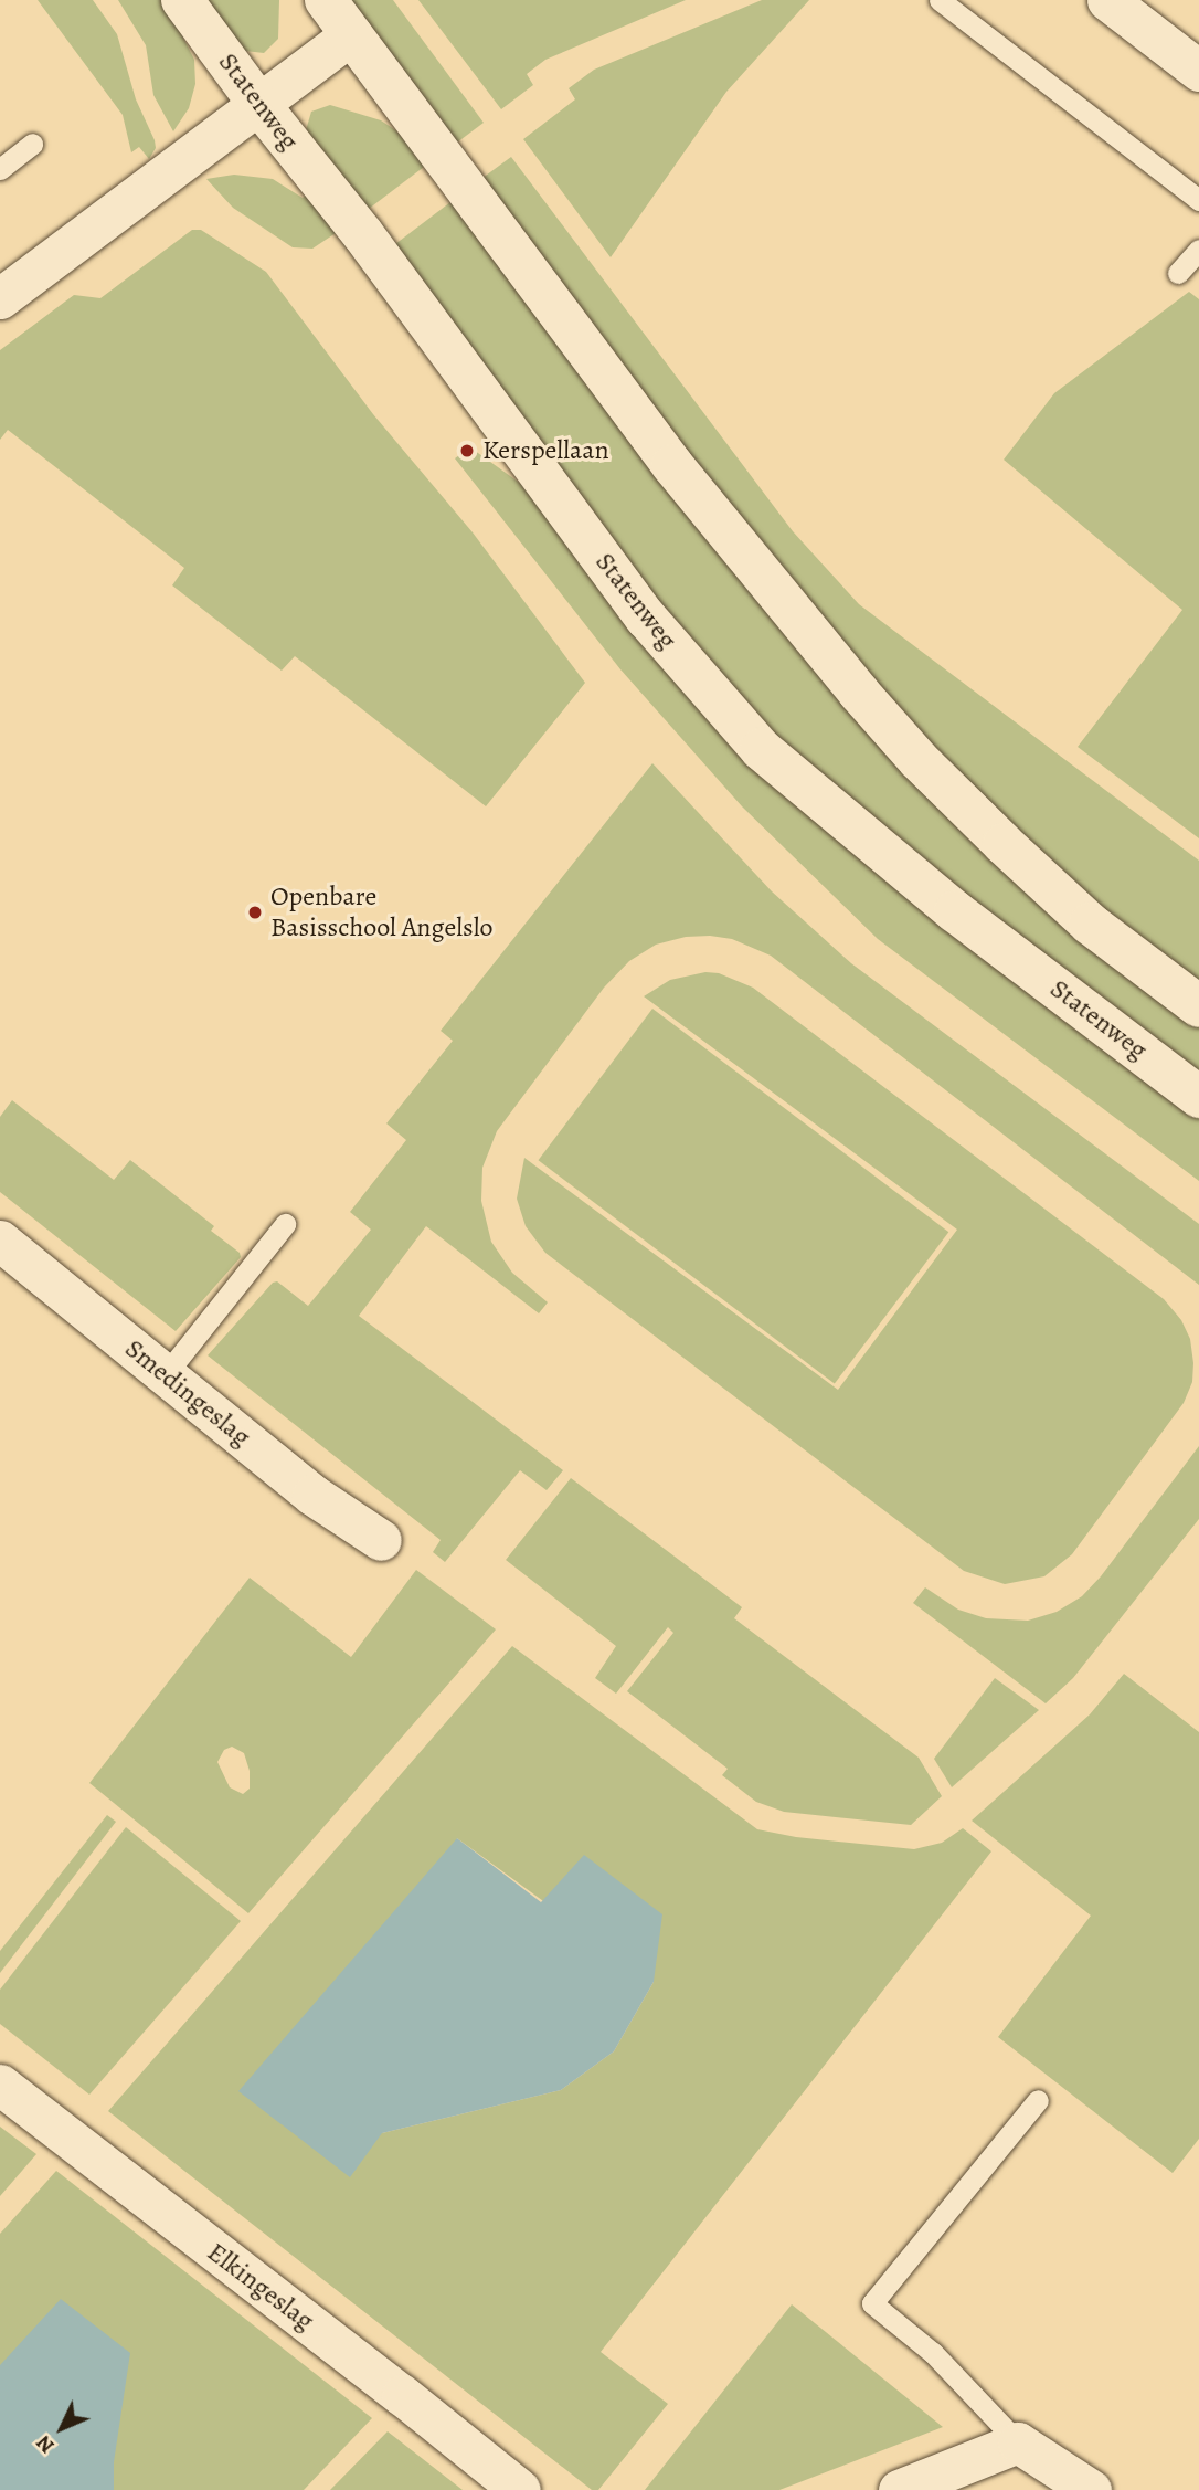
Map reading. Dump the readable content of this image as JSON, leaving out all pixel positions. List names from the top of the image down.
{
  "streets": {
    "street": ["Statenweg", "Smedingeslag", "Elkingeslag"]
  },
  "places": ["Kerspellaan", "Openbare Basisschool Angelslo"],
  "north": "bottom left"
}
